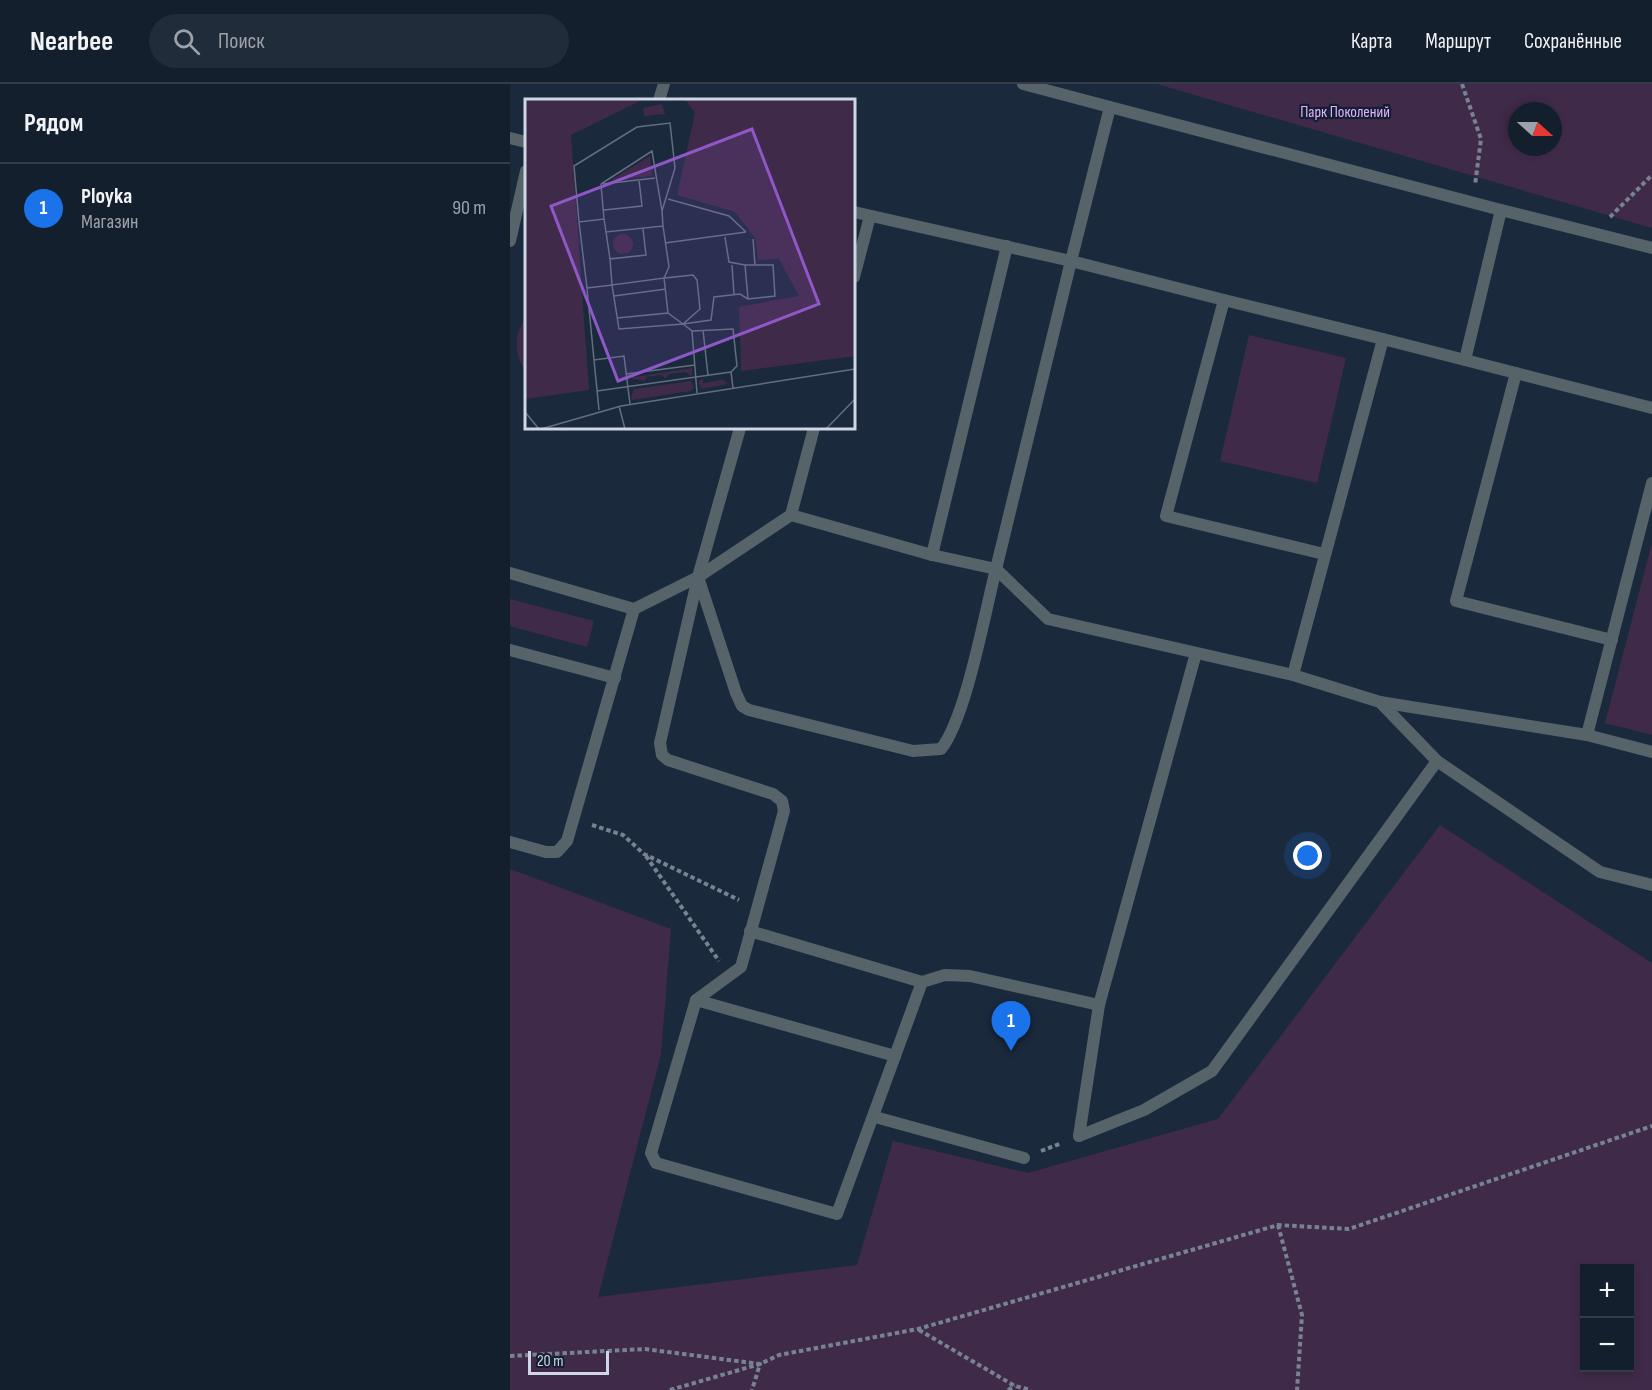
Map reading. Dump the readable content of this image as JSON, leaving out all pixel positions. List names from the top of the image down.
{
  "parks": ["Парк Поколений"],
  "scale_bar": "20 m",
  "north": "right",
  "page": {
    "header": "Nearbee",
    "search": "Поиск",
    "nav": ["Карта", "Маршрут", "Сохранённые"],
    "heading": "Рядом",
    "list": [
      {
        "mark": "1",
        "name": "Ployka",
        "note": "Магазин",
        "value": "90 m"
      }
    ],
    "pins": "1",
    "map_buttons": ["+", "−"],
    "scale": "20 m"
  }
}
